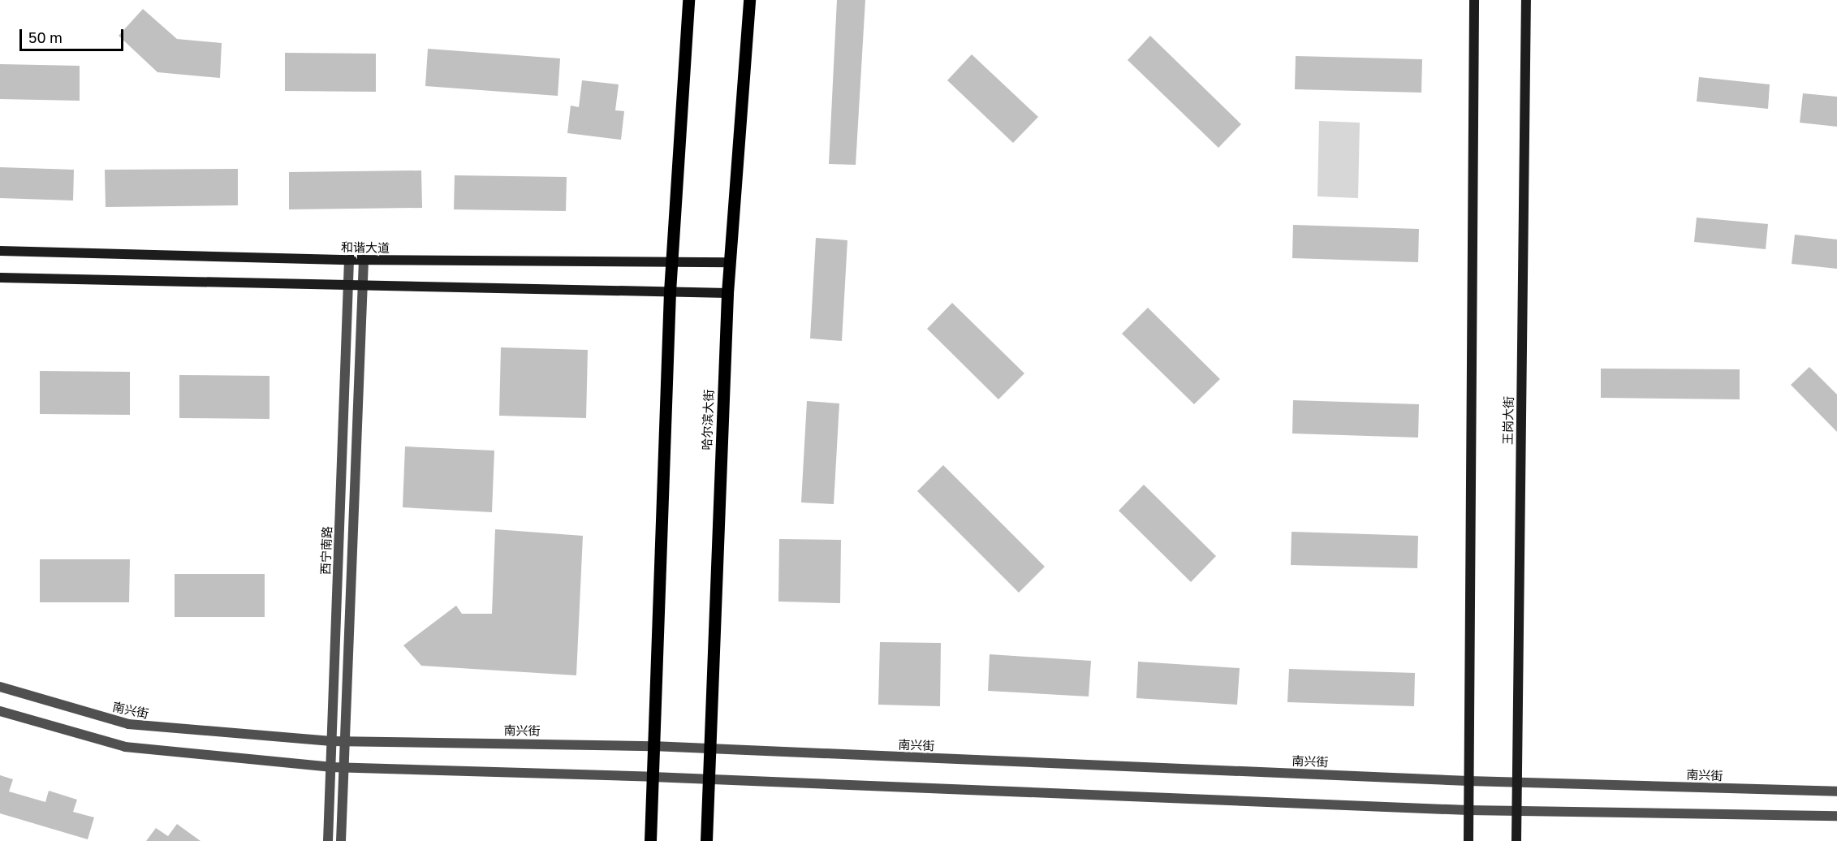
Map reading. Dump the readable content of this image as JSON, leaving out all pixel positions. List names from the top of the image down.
{
  "streets": {
    "main road": ["和谐大道", "哈尔滨大街", "王岗大街"],
    "street": ["西宁南路", "南兴街"]
  },
  "crossings": [
    ["和谐大道", "哈尔滨大街"],
    ["和谐大道", "西宁南路"],
    ["哈尔滨大街", "南兴街"],
    ["王岗大街", "南兴街"],
    ["西宁南路", "南兴街"]
  ],
  "scale_bar": "50 m"
}
